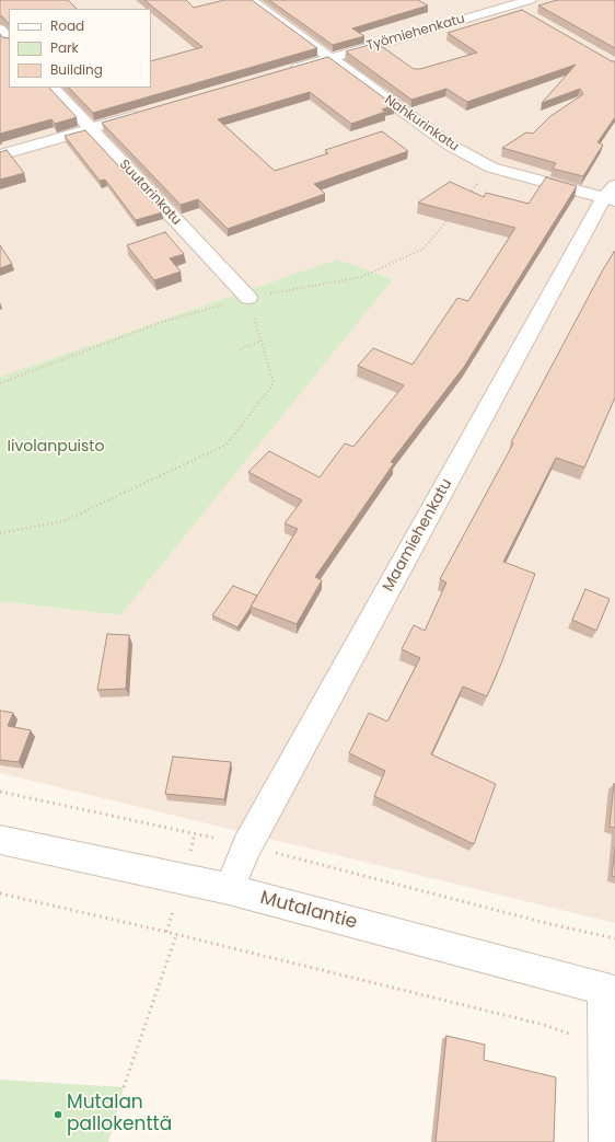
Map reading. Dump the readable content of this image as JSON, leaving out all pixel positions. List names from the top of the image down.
{
  "streets": {
    "street": [
      "Työmiehenkatu",
      "Nahkurinkatu",
      "Suutarinkatu",
      "Maamiehenkatu",
      "Mutalantie"
    ]
  },
  "crossings": [
    ["Työmiehenkatu", "Nahkurinkatu"],
    ["Nahkurinkatu", "Maamiehenkatu"],
    ["Maamiehenkatu", "Mutalantie"]
  ],
  "parks": ["Iivolanpuisto"],
  "places": ["Mutalan pallokenttä"],
  "legend": ["Road", "Park", "Building"]
}
